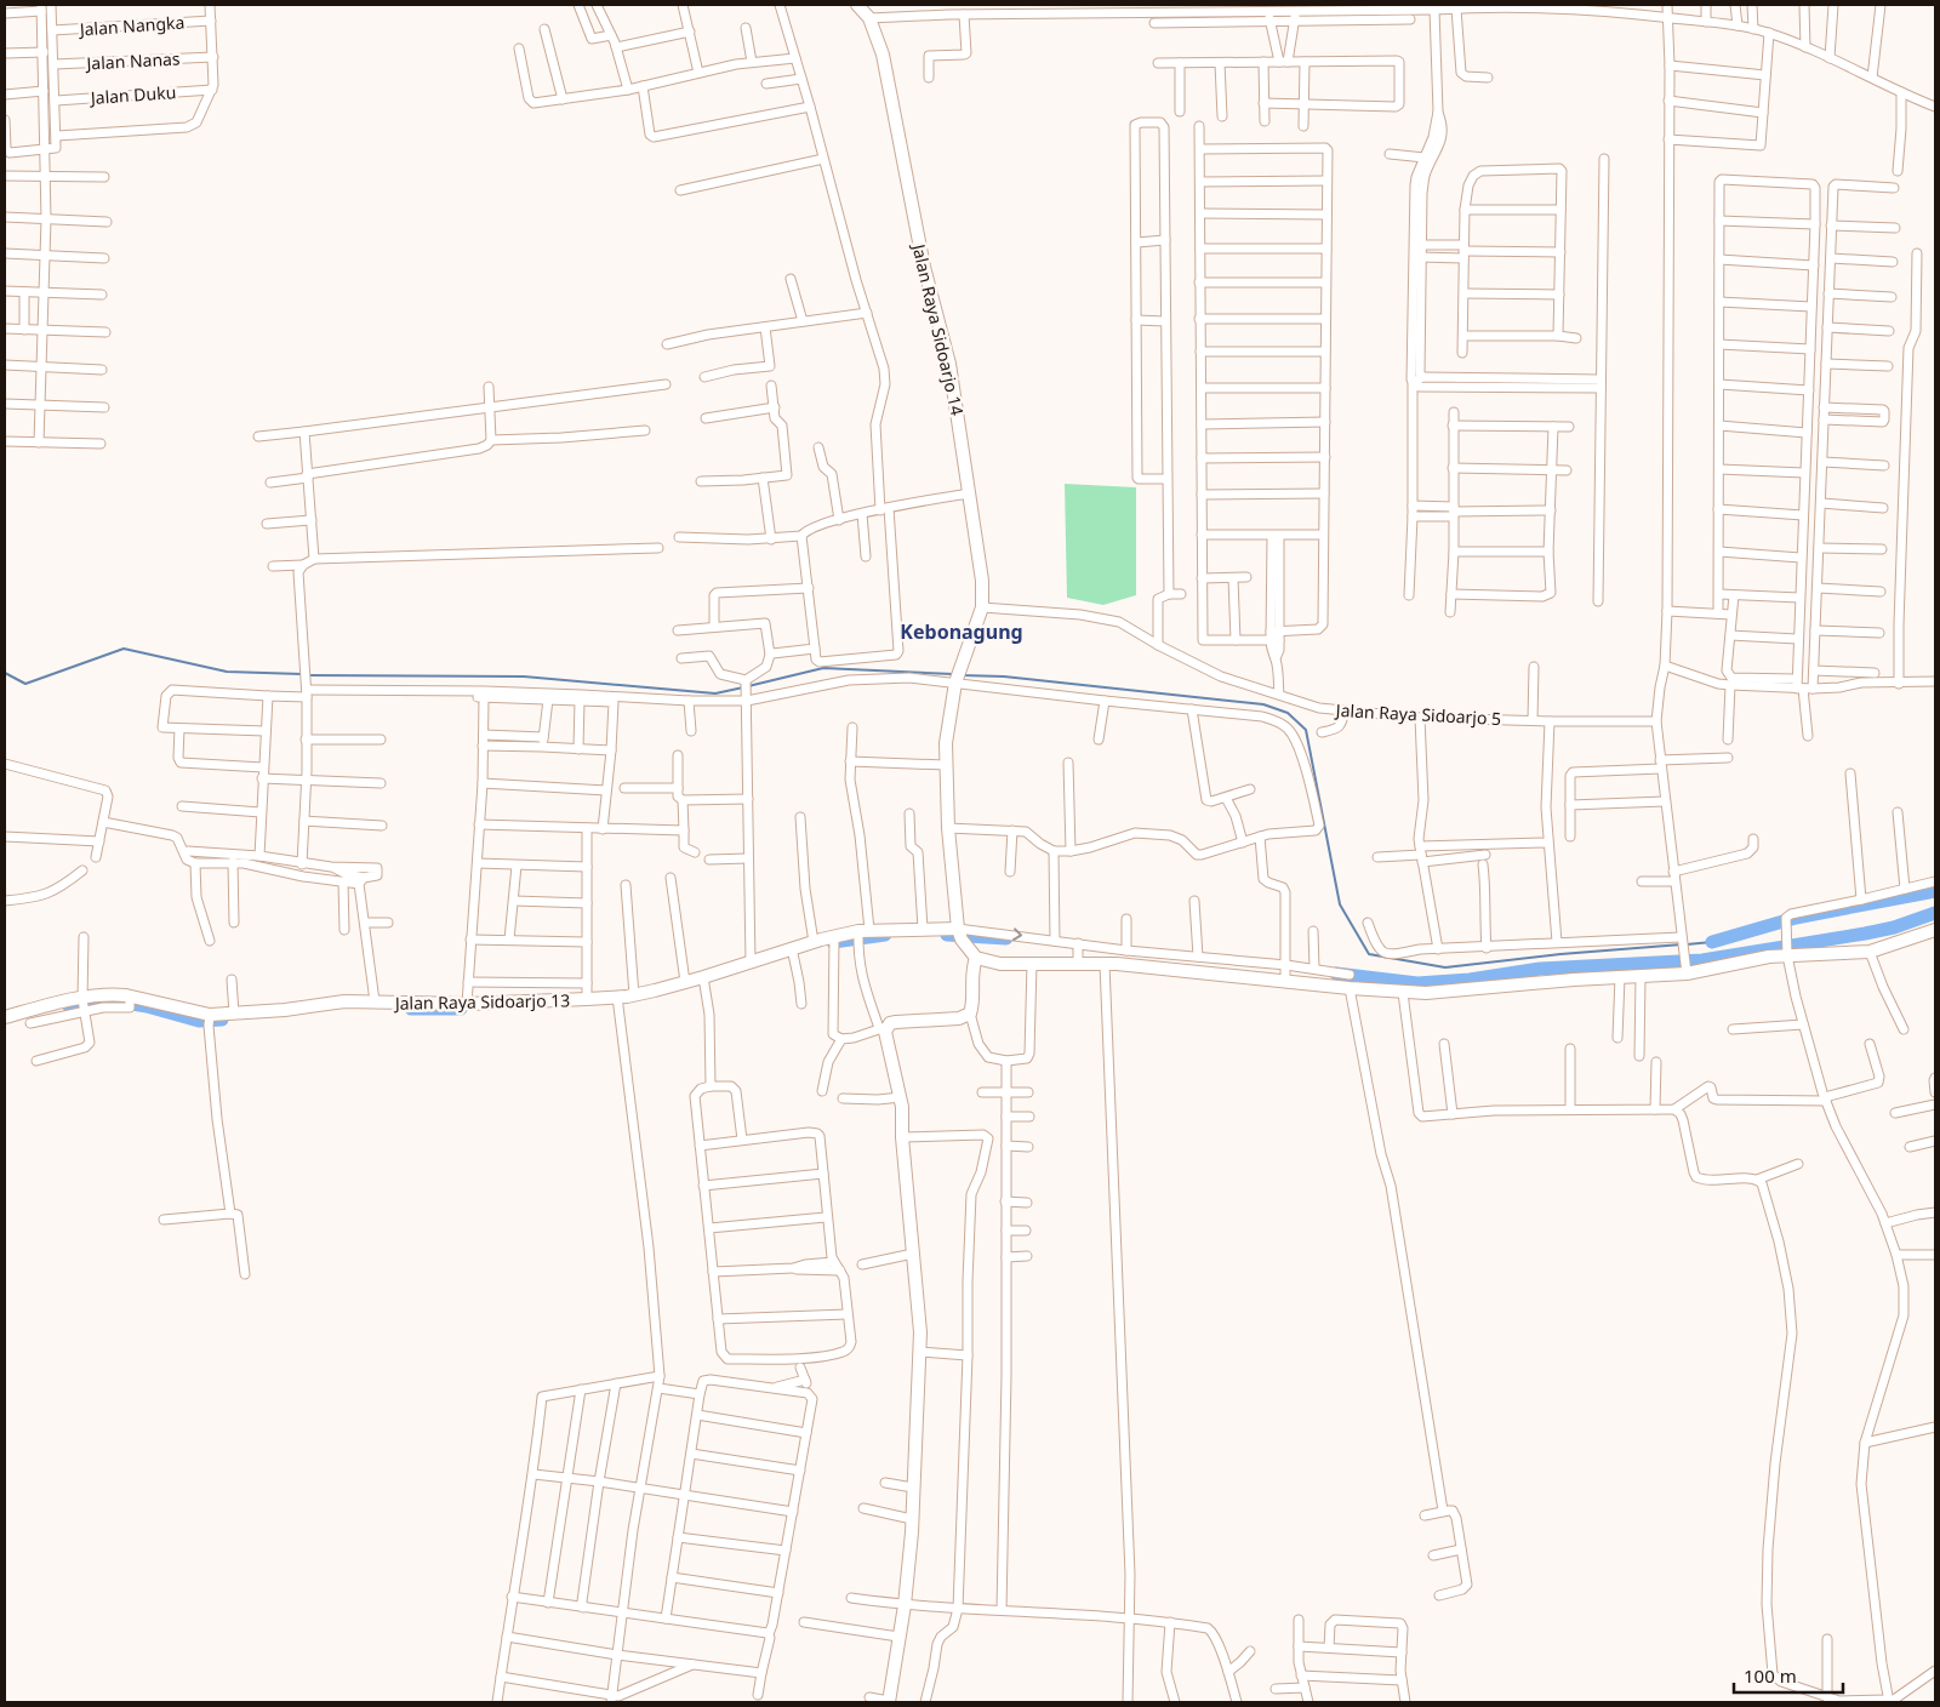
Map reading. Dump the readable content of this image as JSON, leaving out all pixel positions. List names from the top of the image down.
{
  "streets": {
    "main road": ["Jalan Raya Sidoarjo 14", "Jalan Raya Sidoarjo 13"],
    "street": [
      "Jalan Nangka",
      "Jalan Nanas",
      "Jalan Duku",
      "Jalan Raya Sidoarjo 5"
    ]
  },
  "crossings": [
    ["Jalan Raya Sidoarjo 14", "Jalan Raya Sidoarjo 5"],
    ["Jalan Raya Sidoarjo 14", "Jalan Raya Sidoarjo 13"]
  ],
  "districts": ["Kebonagung"],
  "scale_bar": "100 m"
}
